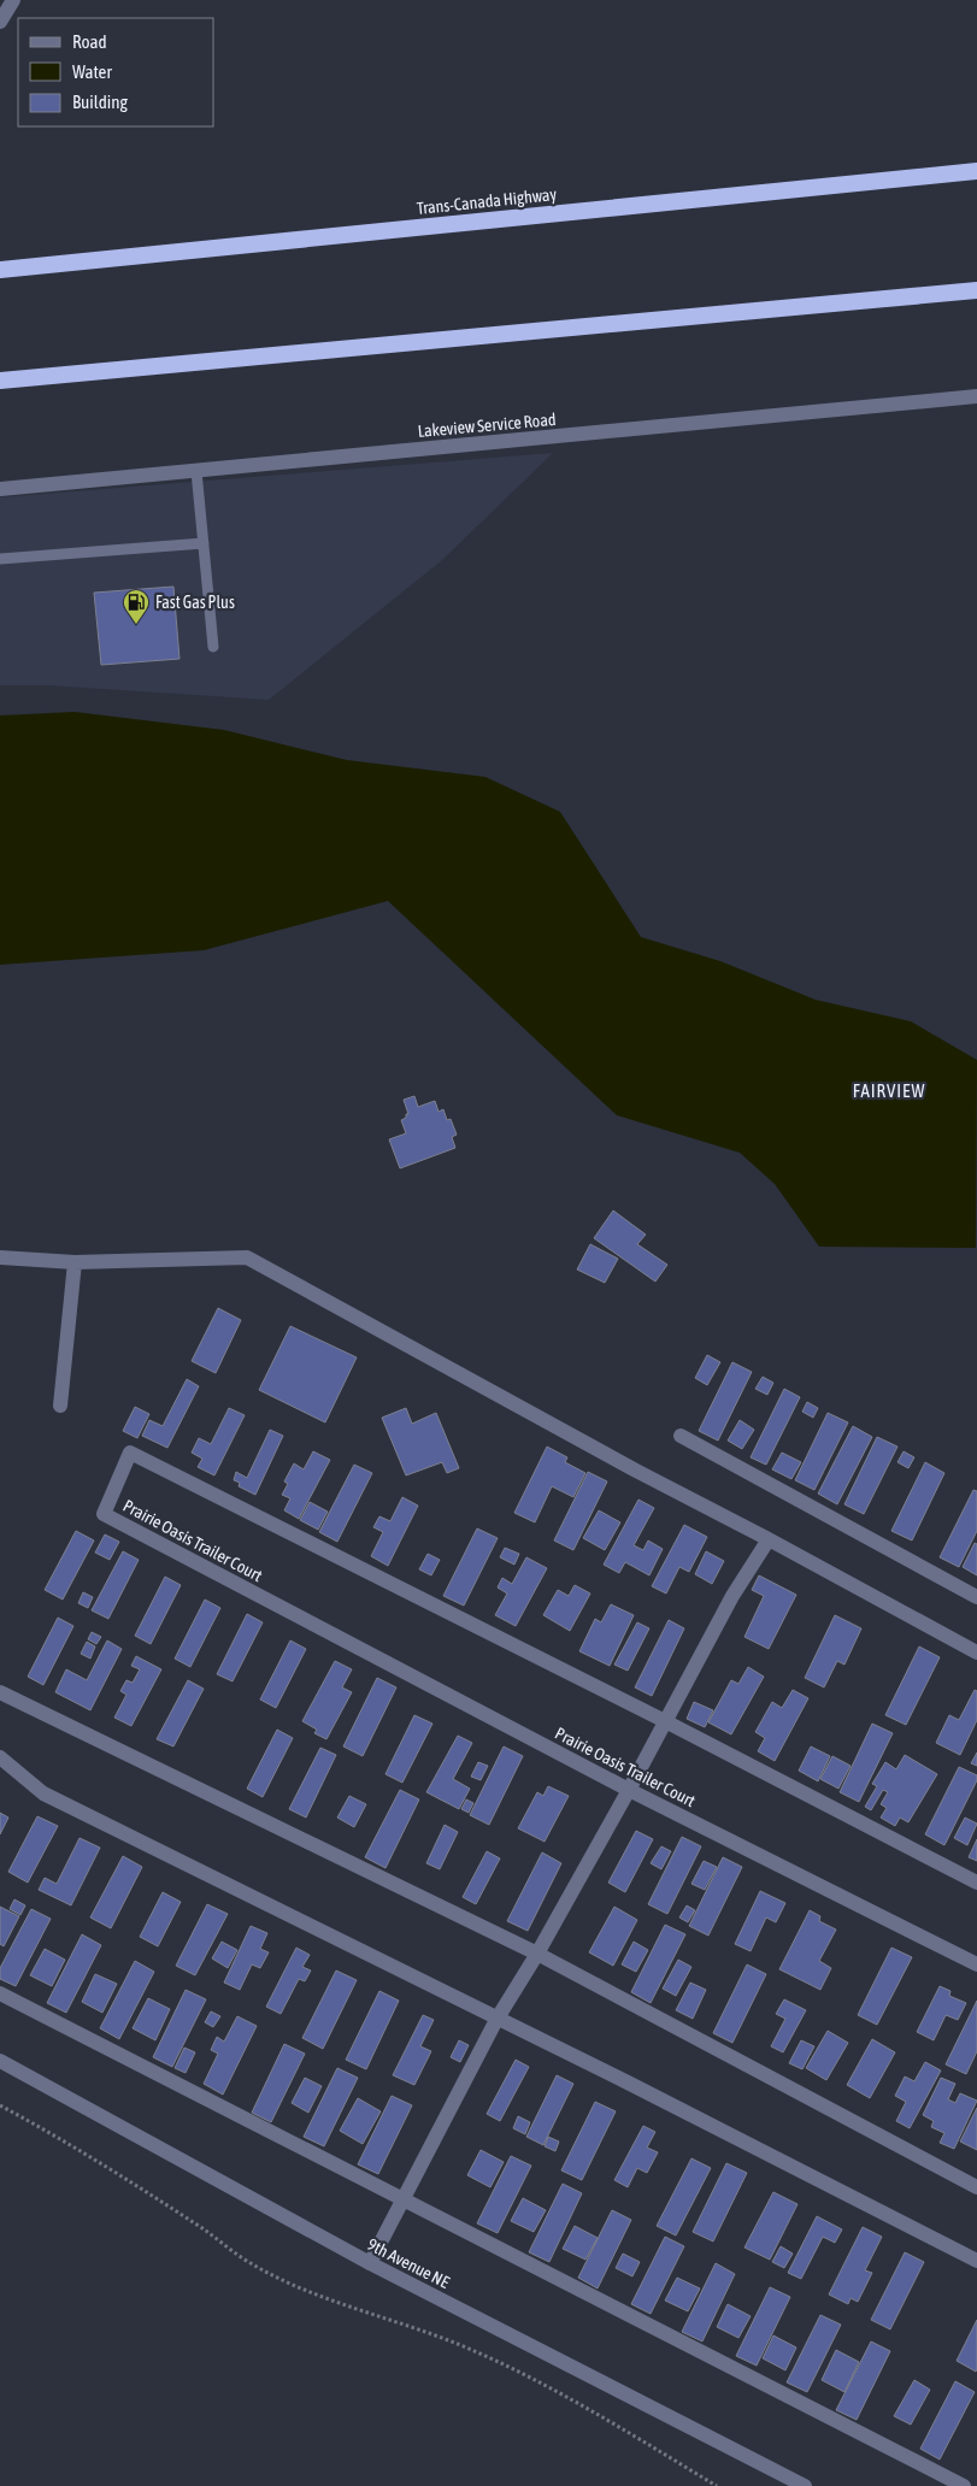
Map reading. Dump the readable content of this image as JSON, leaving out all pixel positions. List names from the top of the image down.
{
  "streets": {
    "highway": ["Trans-Canada Highway"],
    "street": ["Lakeview Service Road", "Prairie Oasis Trailer Court", "9th Avenue NE"]
  },
  "districts": ["FAIRVIEW"],
  "places": {
    "fuel station": ["Fast Gas Plus"]
  },
  "legend": ["Road", "Water", "Building"]
}
